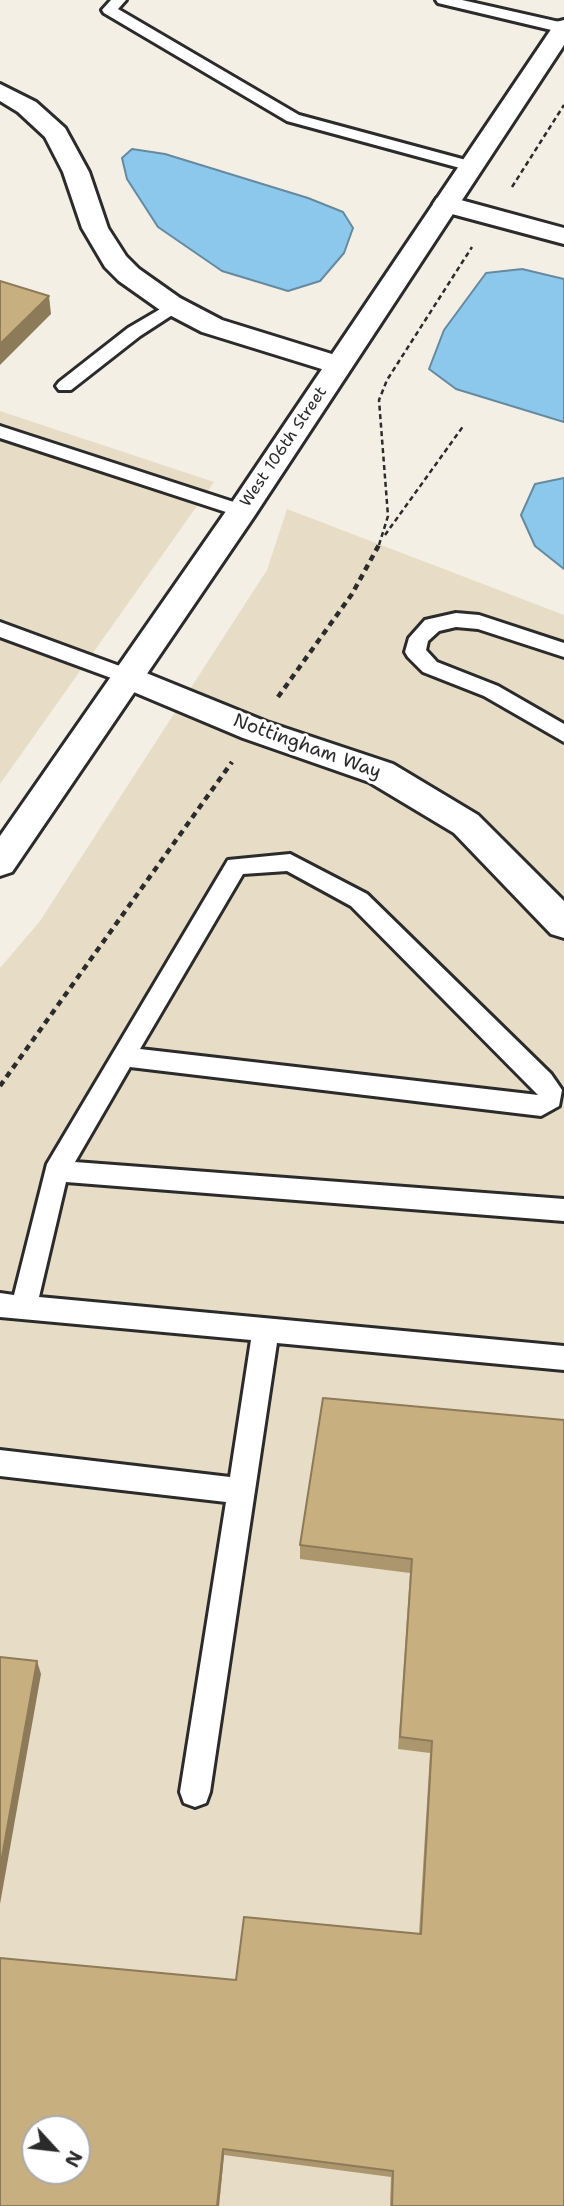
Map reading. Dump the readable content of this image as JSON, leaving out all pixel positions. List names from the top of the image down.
{
  "streets": {
    "street": ["West 106th Street", "Nottingham Way"]
  },
  "crossings": [
    ["West 106th Street", "Nottingham Way"]
  ],
  "north": "bottom right"
}
